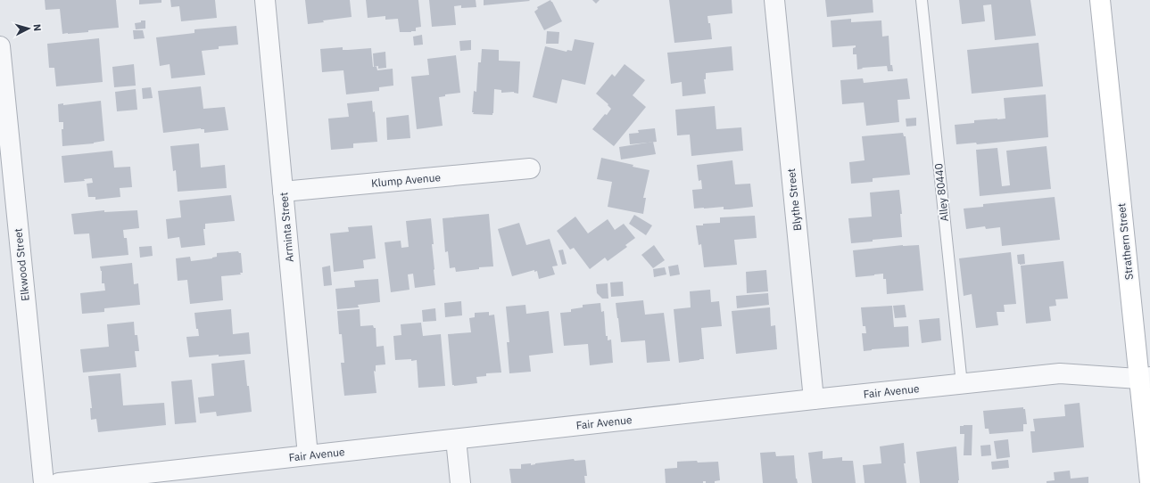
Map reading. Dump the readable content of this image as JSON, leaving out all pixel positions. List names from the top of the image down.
{
  "streets": {
    "main road": ["Strathern Street"],
    "street": [
      "Klump Avenue",
      "Blythe Street",
      "Arminta Street",
      "Elkwood Street",
      "Fair Avenue"
    ],
    "lane": ["Alley 80440"]
  },
  "crossings": [
    ["Klump Avenue", "Arminta Street"],
    ["Alley 80440", "Fair Avenue"],
    ["Blythe Street", "Fair Avenue"],
    ["Arminta Street", "Fair Avenue"],
    ["Strathern Street", "Fair Avenue"]
  ],
  "north": "right"
}
